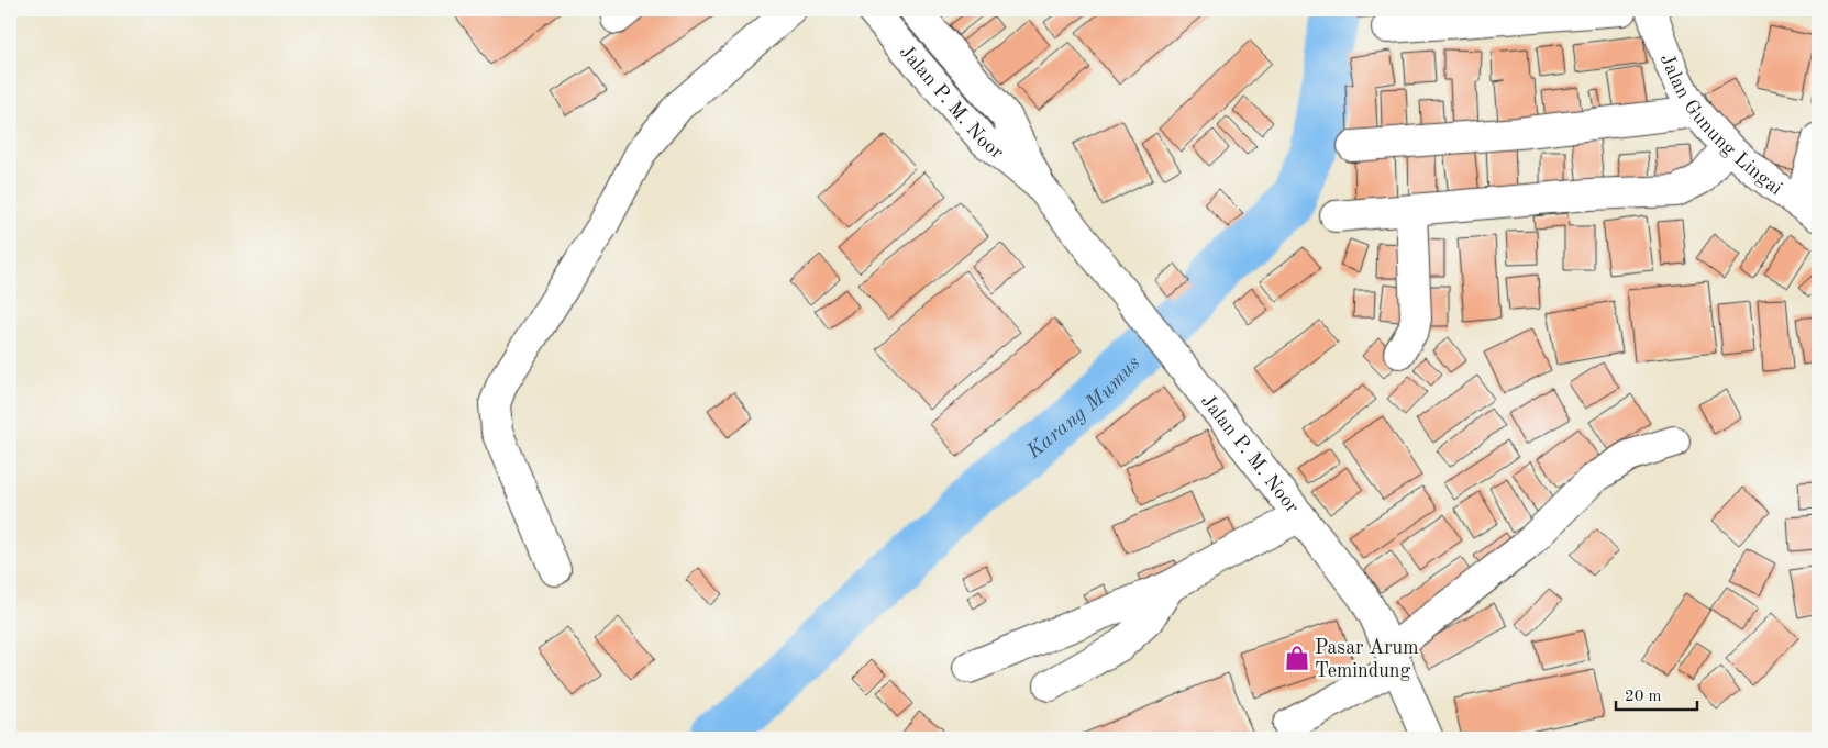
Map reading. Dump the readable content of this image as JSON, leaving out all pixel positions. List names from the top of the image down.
{
  "streets": {
    "main road": ["Jalan P. M. Noor", "Jalan Gunung Lingai"]
  },
  "water": ["Karang Mumus"],
  "places": {
    "shop": ["Pasar Arum Temindung"]
  },
  "scale_bar": "20 m"
}
